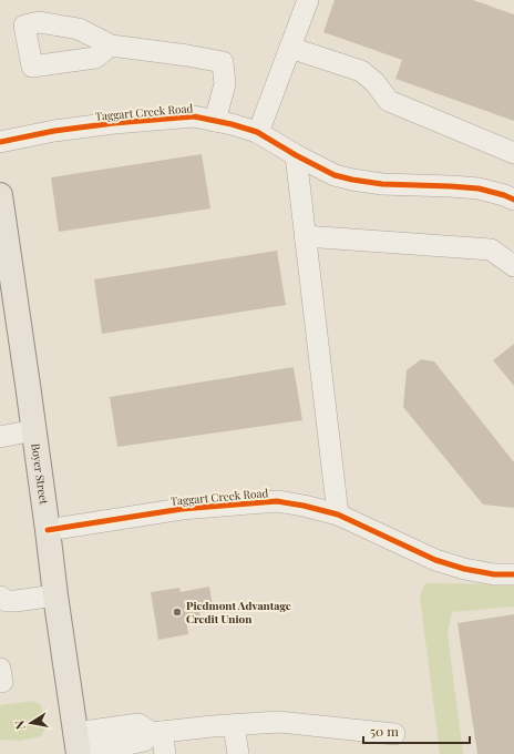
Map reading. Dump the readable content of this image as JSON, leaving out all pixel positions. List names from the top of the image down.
{
  "streets": {
    "main road": ["Boyer Street"],
    "street": ["Taggart Creek Road"]
  },
  "crossings": [
    ["Taggart Creek Road", "Boyer Street"]
  ],
  "places": ["Piedmont Advantage Credit Union"],
  "scale_bar": "50 m",
  "north": "left"
}
